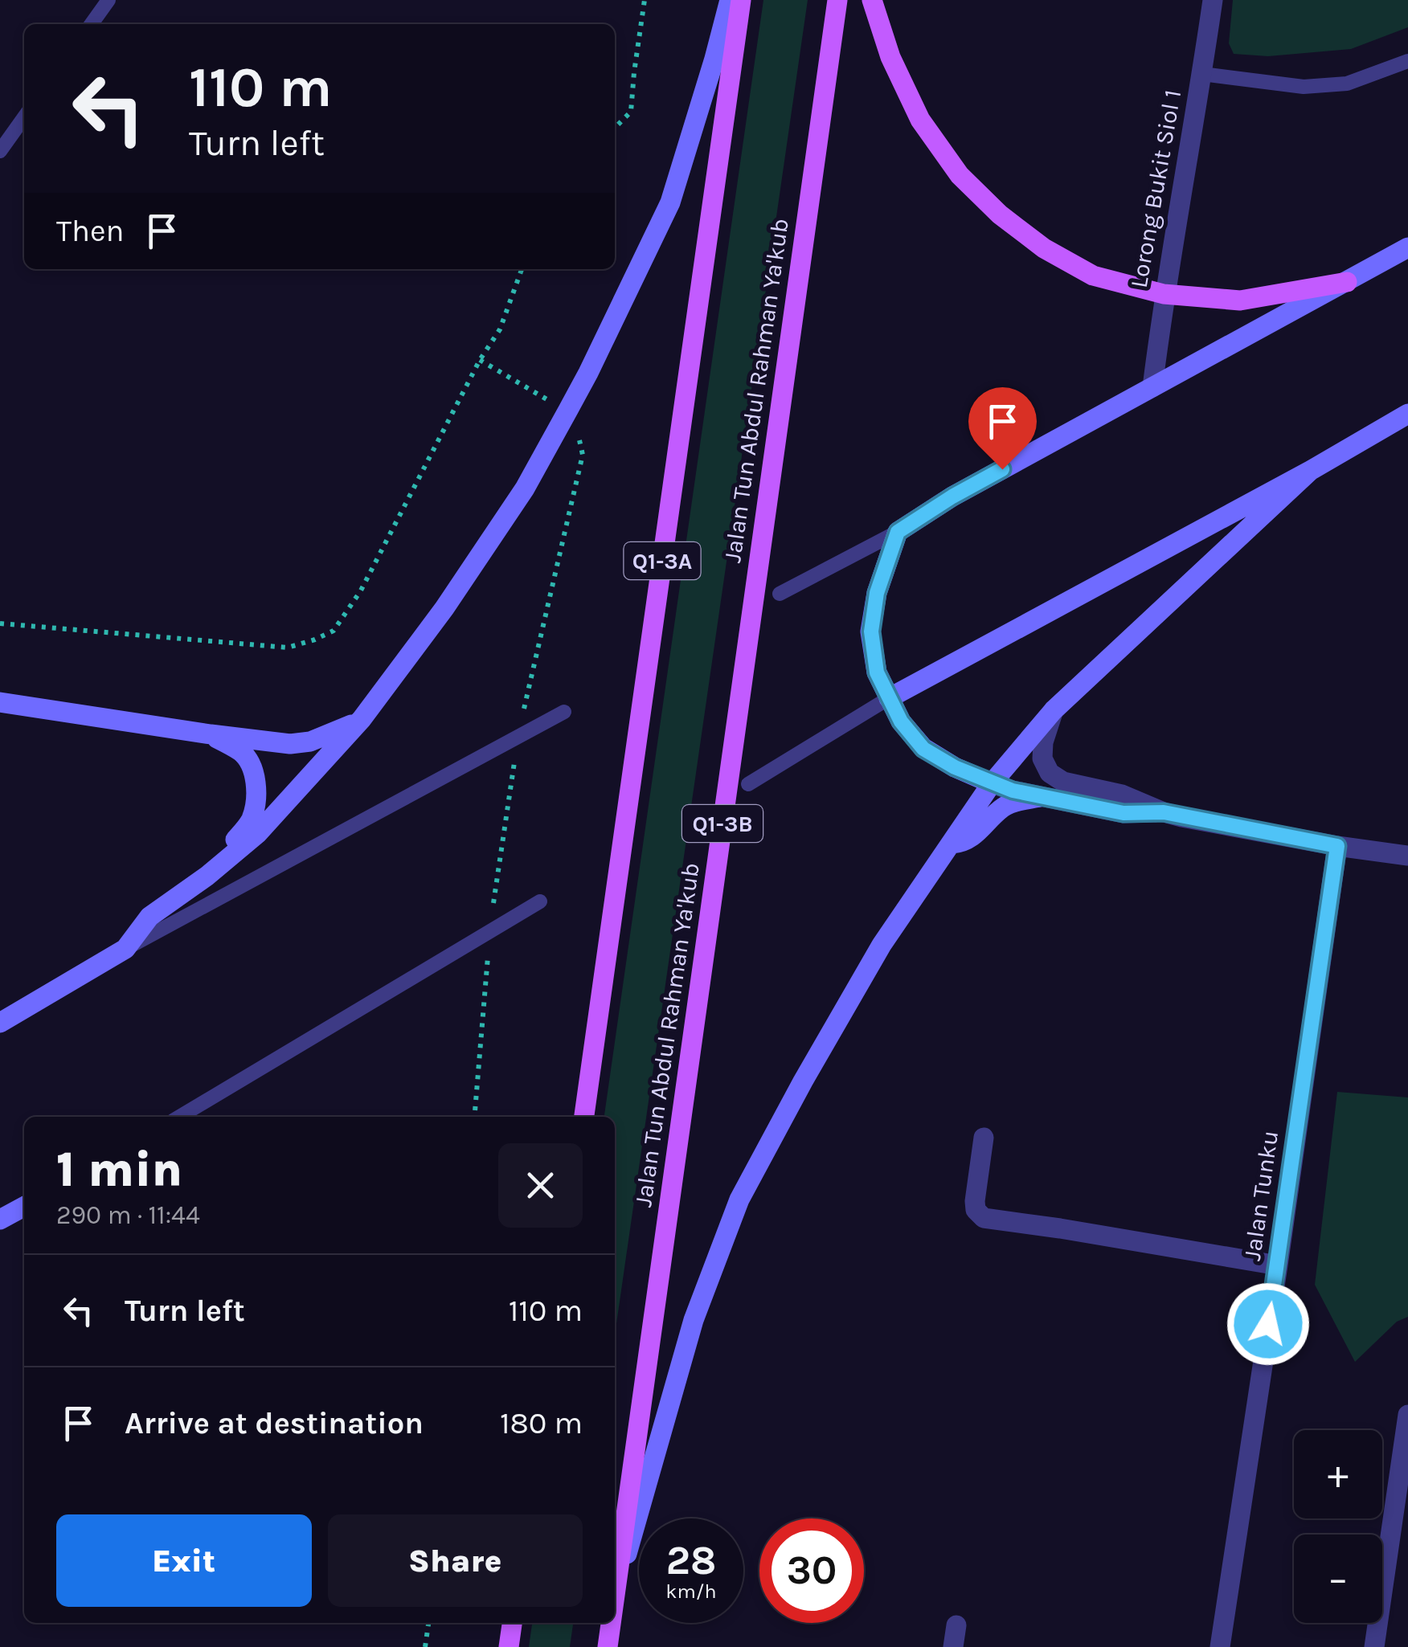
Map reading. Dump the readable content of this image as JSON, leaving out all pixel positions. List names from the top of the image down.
{
  "streets": {
    "main road": ["Jalan Tun Abdul Rahman Ya'kub", "Q1-3A", "Q1-3B"],
    "street": ["Lorong Bukit Siol 1", "Jalan Tunku"]
  },
  "page": {
    "turn": ["110 m", "Turn left"],
    "then": "Then",
    "heading": ["1 min", "290 m · 11:44"],
    "list": [
      {
        "name": "Turn left",
        "value": "110 m"
      },
      {
        "name": "Arrive at destination",
        "value": "180 m"
      }
    ],
    "map_buttons": ["+", "−"],
    "buttons": ["Exit", "Share"],
    "speed": "28 km/h",
    "limit": "30"
  }
}
